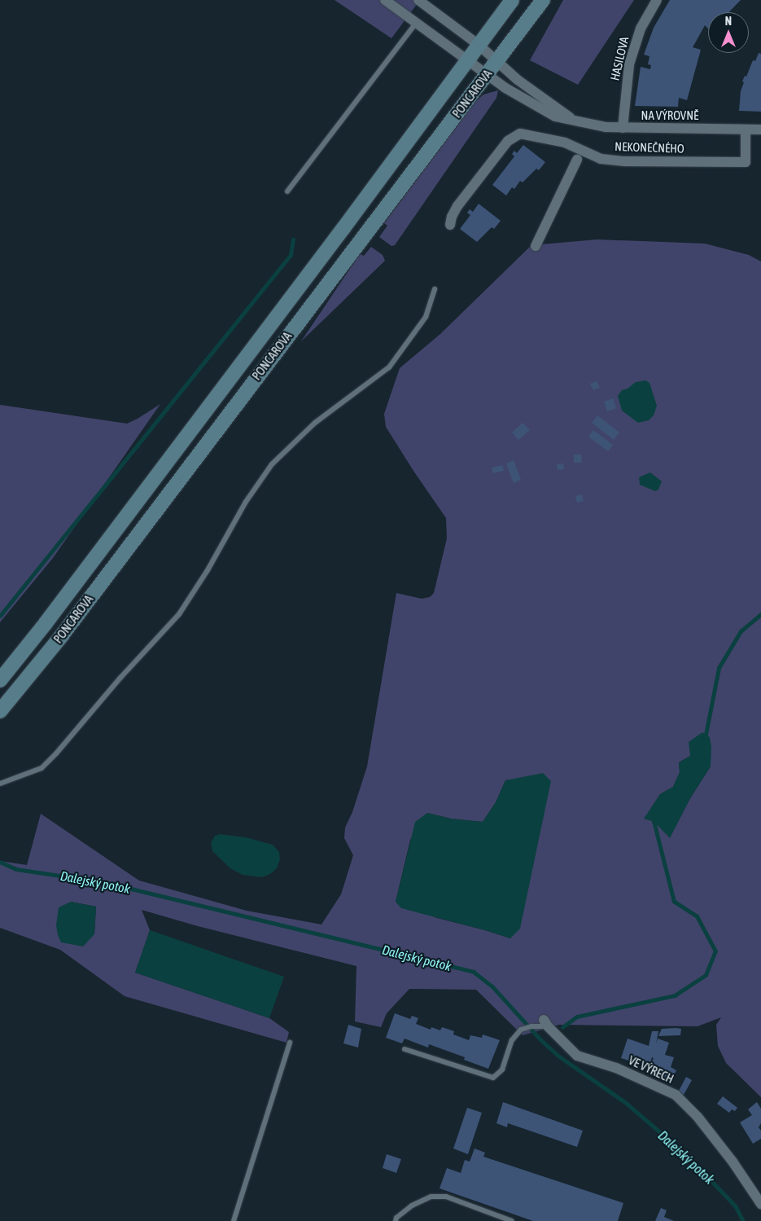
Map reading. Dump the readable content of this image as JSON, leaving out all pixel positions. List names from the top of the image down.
{
  "streets": {
    "main road": ["PONCAROVA"],
    "street": [
      "HASILOVA",
      "NA VÝROVNĚ",
      "NEKONEČNÉHO",
      "VE VÝRECH"
    ]
  },
  "crossings": [
    ["HASILOVA", "NA VÝROVNĚ"],
    ["PONCAROVA", "NA VÝROVNĚ"],
    ["NA VÝROVNĚ", "NEKONEČNÉHO"]
  ],
  "water": ["Dalejský potok"],
  "north": "top"
}
